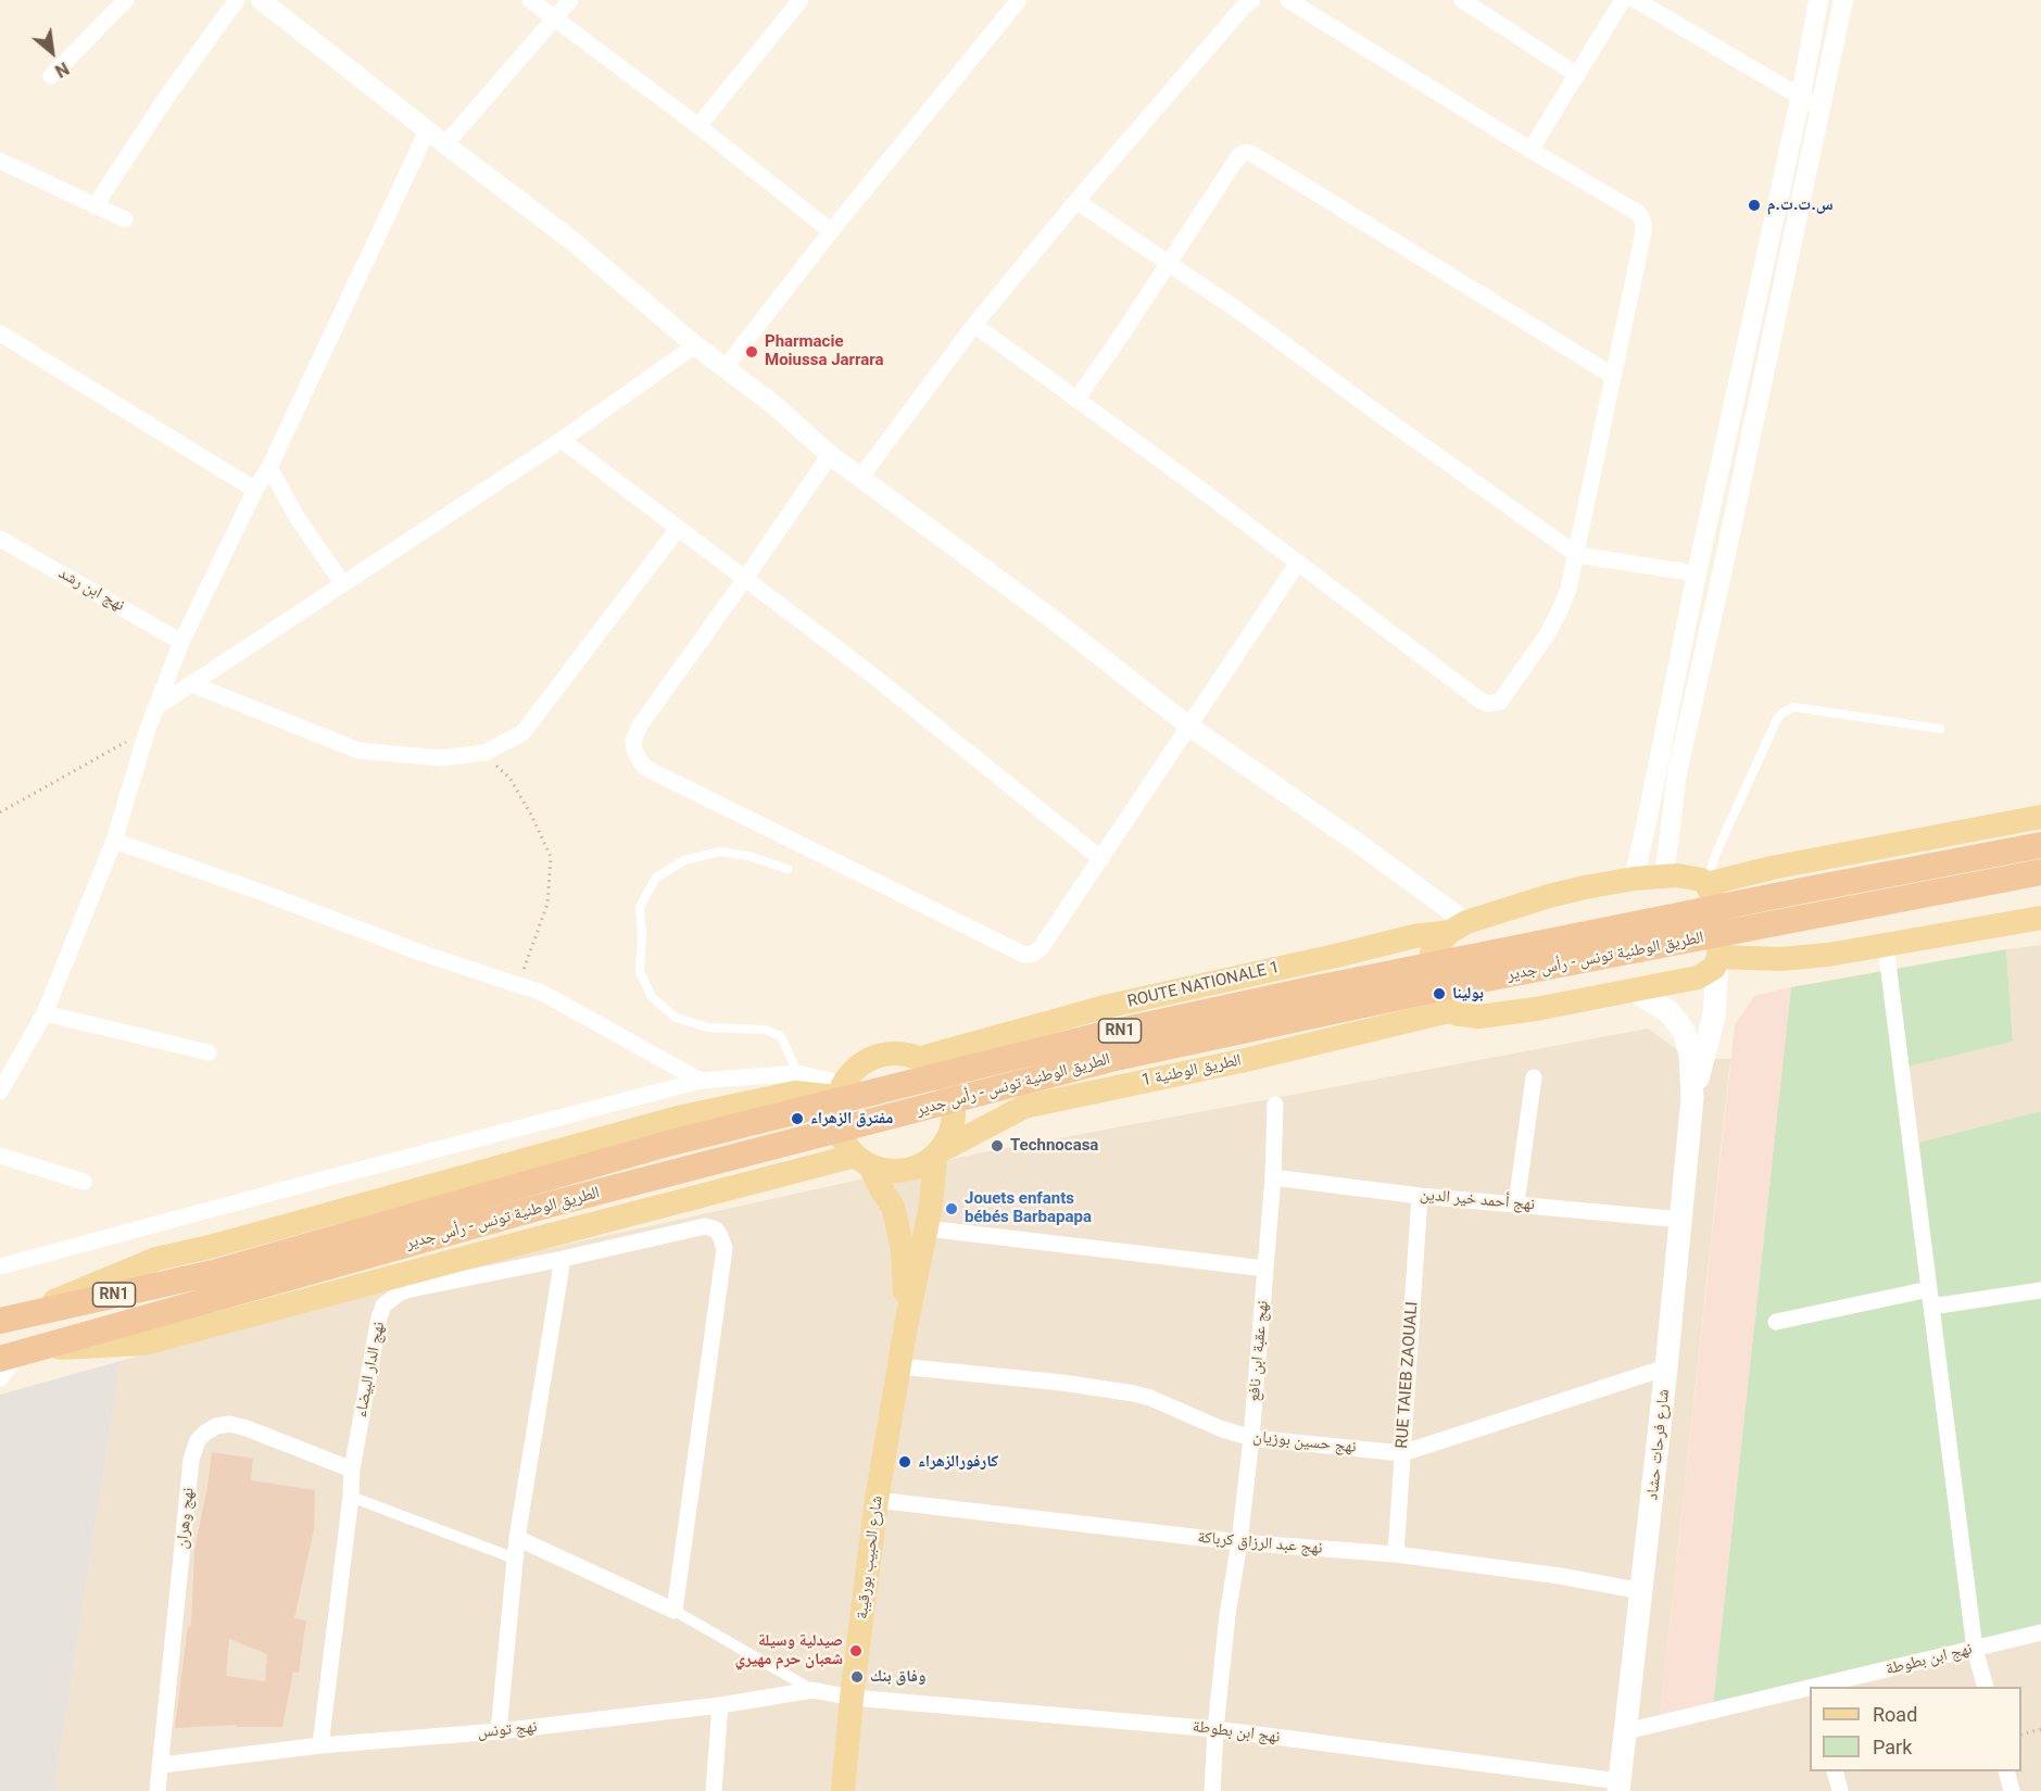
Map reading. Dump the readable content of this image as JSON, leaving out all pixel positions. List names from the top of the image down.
{
  "streets": {
    "highway": ["الطريق الوطنية تونس - رأس جدير", "RN1"],
    "main road": [
      "ROUTE NATIONALE 1",
      "الطريق الوطنية 1",
      "شارع فرحات حشاد",
      "شارع الحبيب بورقيبة"
    ],
    "street": [
      "نهج ابن رشد",
      "نهج أحمد خير الدين",
      "نهج عقبة ابن نافع",
      "نهج الدار البيضاء",
      "RUE TAIEB ZAOUALI",
      "نهج حسين بوزيان",
      "نهج وهران",
      "نهج عبد الرزاق كرباكة",
      "نهج ابن بطوطة",
      "نهج تونس"
    ]
  },
  "crossings": [
    ["ROUTE NATIONALE 1", "RN1"],
    ["ROUTE NATIONALE 1", "الطريق الوطنية 1"],
    ["RN1", "الطريق الوطنية 1"],
    ["نهج أحمد خير الدين", "نهج عقبة ابن نافع"],
    ["نهج أحمد خير الدين", "RUE TAIEB ZAOUALI"],
    ["نهج أحمد خير الدين", "شارع فرحات حشاد"],
    ["نهج عقبة ابن نافع", "نهج حسين بوزيان"],
    ["نهج عقبة ابن نافع", "نهج عبد الرزاق كرباكة"],
    ["نهج عقبة ابن نافع", "نهج ابن بطوطة"],
    ["نهج الدار البيضاء", "نهج وهران"],
    ["نهج الدار البيضاء", "نهج تونس"],
    ["RUE TAIEB ZAOUALI", "نهج حسين بوزيان"],
    ["RUE TAIEB ZAOUALI", "نهج عبد الرزاق كرباكة"],
    ["نهج حسين بوزيان", "شارع فرحات حشاد"],
    ["نهج حسين بوزيان", "شارع الحبيب بورقيبة"],
    ["شارع فرحات حشاد", "نهج عبد الرزاق كرباكة"],
    ["شارع فرحات حشاد", "نهج ابن بطوطة"],
    ["نهج وهران", "نهج تونس"],
    ["نهج عبد الرزاق كرباكة", "شارع الحبيب بورقيبة"],
    ["شارع الحبيب بورقيبة", "نهج ابن بطوطة"],
    ["شارع الحبيب بورقيبة", "نهج تونس"],
    ["نهج ابن بطوطة", "نهج تونس"]
  ],
  "places": [
    "س.ت.ت.م",
    "Pharmacie Moiussa Jarrara",
    "بولينا",
    "مفترق الزهراء",
    "Technocasa",
    "Jouets enfants bébés Barbapapa",
    "كارفورالزهراء",
    "صيدلية وسيلة شعبان حرم مهيري",
    "وفاق بنك"
  ],
  "legend": ["Road", "Park"],
  "north": "bottom right"
}
